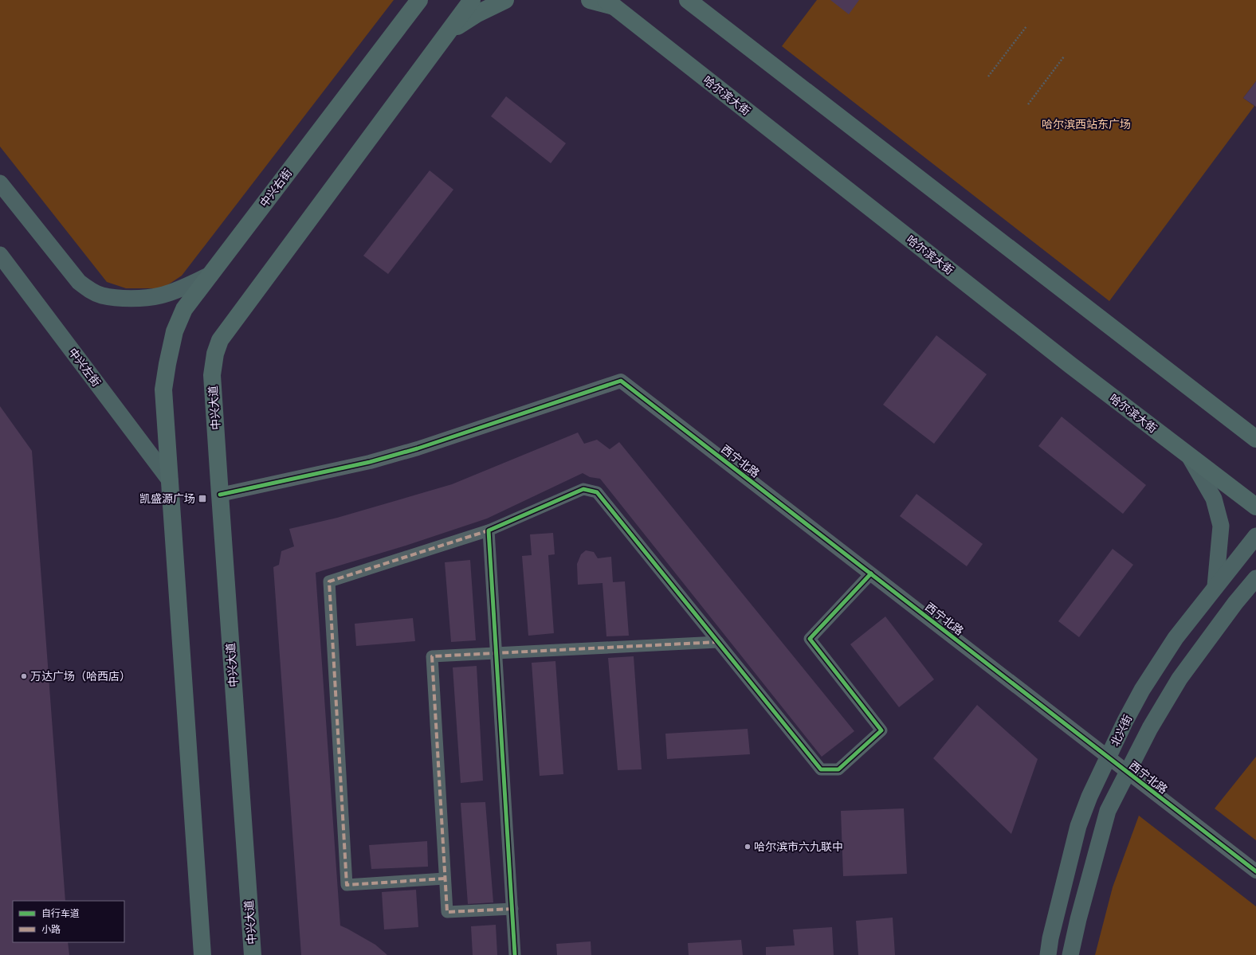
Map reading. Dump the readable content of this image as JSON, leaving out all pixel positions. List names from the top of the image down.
{
  "streets": {
    "main road": [
      "哈尔滨大街",
      "中兴右街",
      "中兴左街",
      "中兴大道",
      "北兴街"
    ],
    "street": ["西宁北路"]
  },
  "crossings": [
    ["中兴右街", "中兴左街"],
    ["中兴大道", "西宁北路"],
    ["西宁北路", "北兴街"]
  ],
  "parks": ["哈尔滨西站东广场"],
  "places": {
    "transit": ["凯盛源广场"],
    "other": ["万达广场（哈西店）", "哈尔滨市六九联中"]
  },
  "legend": ["自行车道", "小路"]
}
